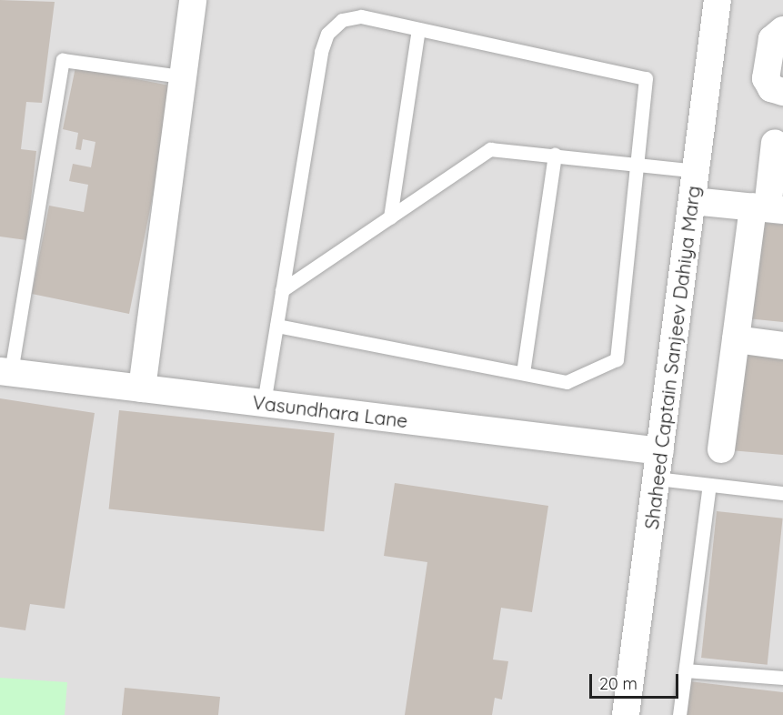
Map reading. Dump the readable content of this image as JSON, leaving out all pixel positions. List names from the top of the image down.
{
  "streets": {
    "street": ["Shaheed Captain Sanjeev Dahiya Marg", "Vasundhara Lane"]
  },
  "crossings": [
    ["Shaheed Captain Sanjeev Dahiya Marg", "Vasundhara Lane"]
  ],
  "scale_bar": "20 m"
}
